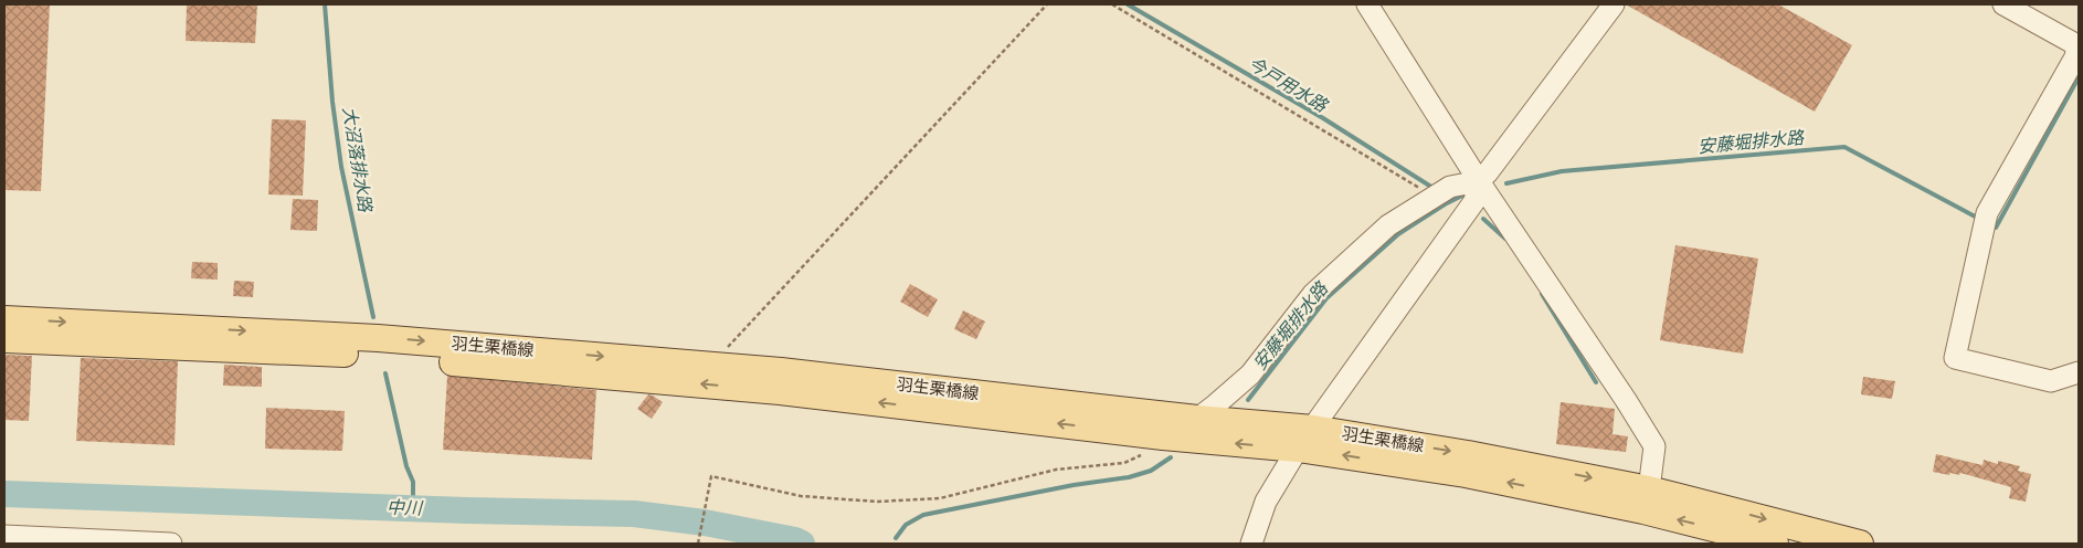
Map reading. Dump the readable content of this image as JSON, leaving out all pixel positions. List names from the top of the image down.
{
  "streets": {
    "main road": ["羽生栗橋線"]
  },
  "water": [
    "今戸用水路",
    "安藤堀排水路",
    "大沼落排水路",
    "中川"
  ]
}
